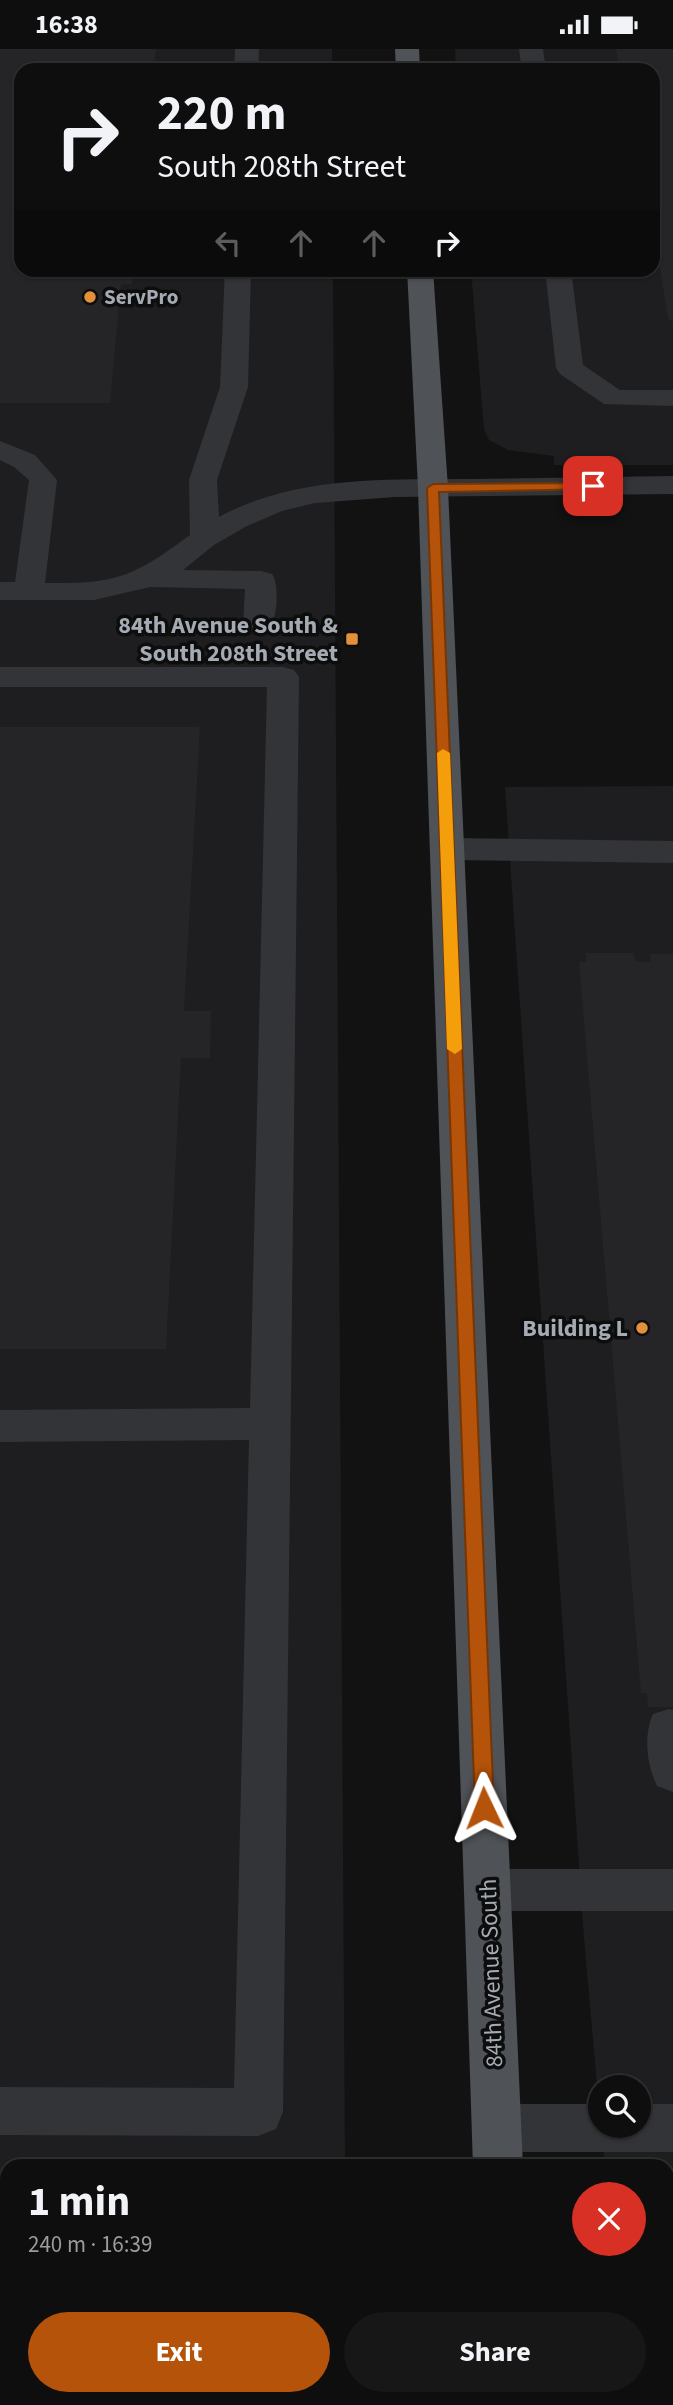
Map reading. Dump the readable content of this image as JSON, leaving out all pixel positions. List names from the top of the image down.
{
  "streets": {
    "main road": ["84th Avenue South"]
  },
  "places": {
    "other": ["ServPro", "Building L"],
    "transit": ["84th Avenue South & South 208th Street"]
  },
  "page": {
    "status": "16:38",
    "turn": ["220 m", "South 208th Street"],
    "heading": ["1 min", "240 m · 16:39"],
    "buttons": ["Exit", "Share"]
  }
}
